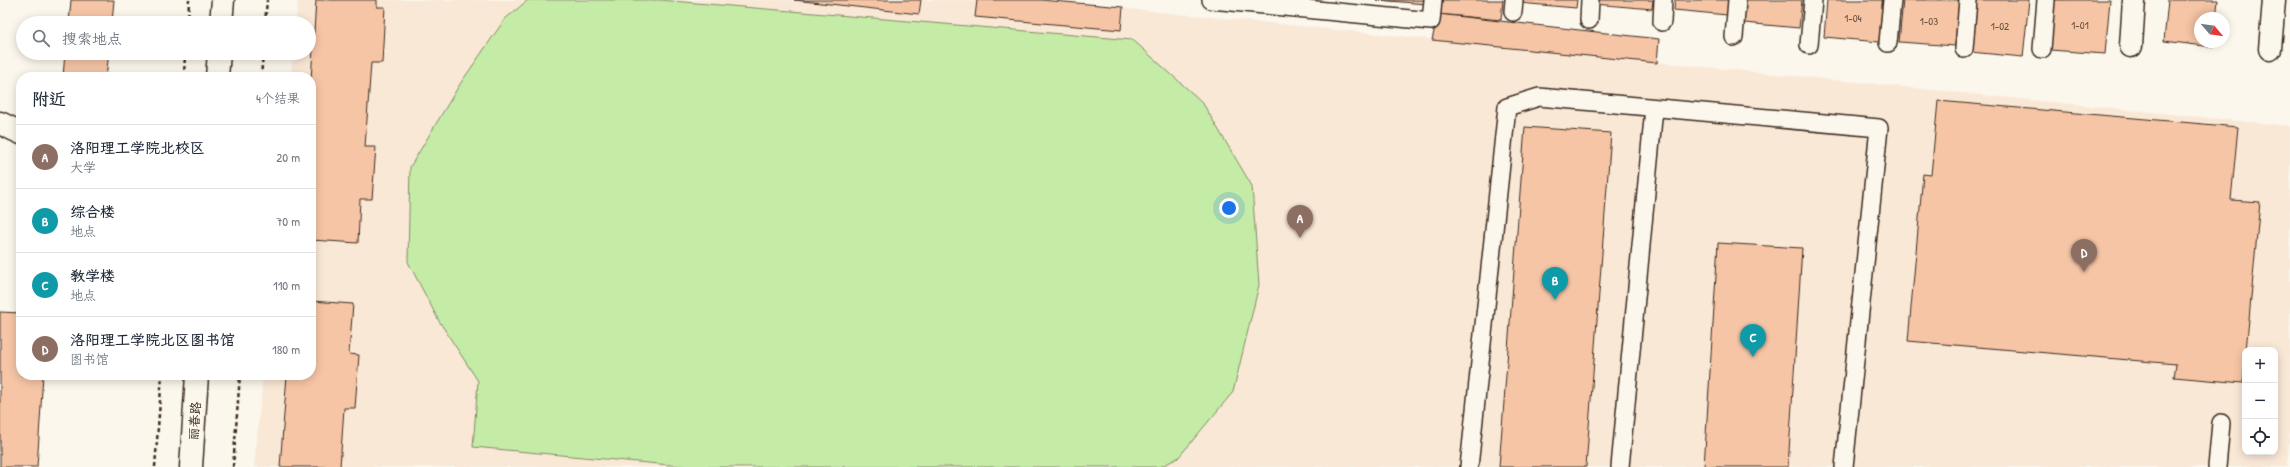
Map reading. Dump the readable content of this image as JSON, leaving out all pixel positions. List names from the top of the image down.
{
  "streets": {
    "street": ["丽春路"]
  },
  "house_numbers": [
    "1-04",
    "1-03",
    "1-01",
    "1-02"
  ],
  "north": "bottom right",
  "page": {
    "search": "搜索地点",
    "heading": ["附近", "4个结果"],
    "list": [
      {
        "mark": "A",
        "name": "洛阳理工学院北校区",
        "note": "大学",
        "value": "20 m"
      },
      {
        "mark": "B",
        "name": "综合楼",
        "note": "地点",
        "value": "70 m"
      },
      {
        "mark": "C",
        "name": "教学楼",
        "note": "地点",
        "value": "110 m"
      },
      {
        "mark": "D",
        "name": "洛阳理工学院北区图书馆",
        "note": "图书馆",
        "value": "180 m"
      }
    ],
    "pins": [
      "A",
      "D",
      "B",
      "C"
    ],
    "map_buttons": ["+", "−"]
  }
}
